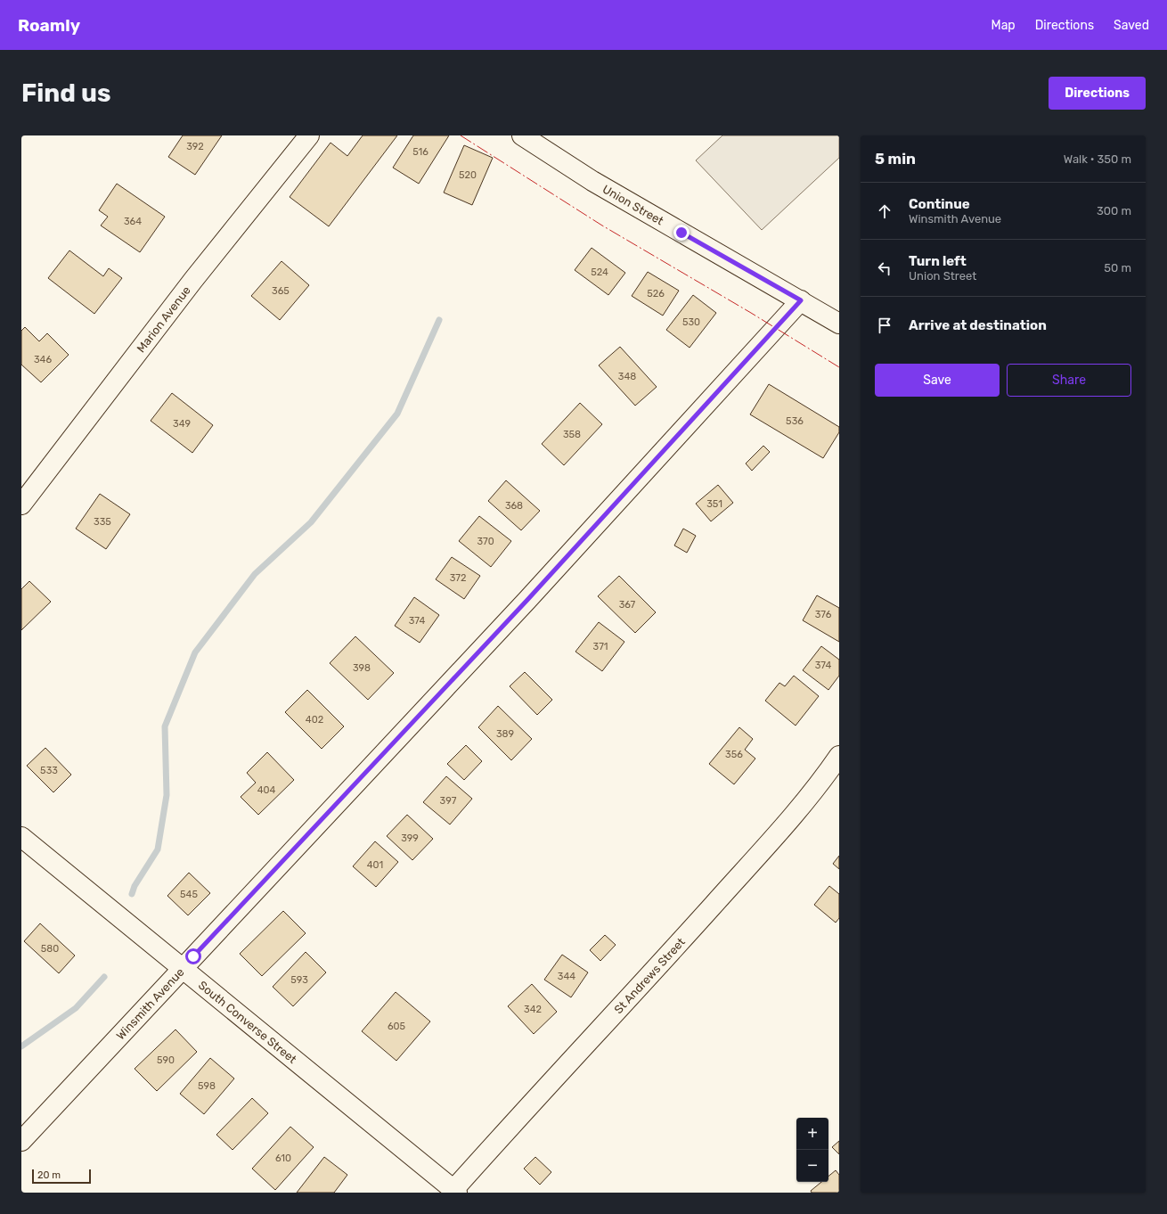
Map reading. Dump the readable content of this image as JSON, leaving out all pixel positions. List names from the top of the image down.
{
  "streets": {
    "street": [
      "Union Street",
      "Marion Avenue",
      "St Andrews Street",
      "Winsmith Avenue",
      "South Converse Street"
    ]
  },
  "crossings": [
    ["Union Street", "Winsmith Avenue"],
    ["St Andrews Street", "South Converse Street"],
    ["Winsmith Avenue", "South Converse Street"]
  ],
  "house_numbers": [
    "392",
    "516",
    "520",
    "364",
    "524",
    "365",
    "526",
    "530",
    "346",
    "348",
    "536",
    "349",
    "358",
    "351",
    "368",
    "335",
    "370",
    "372",
    "367",
    "376",
    "374",
    "371",
    "374",
    "398",
    "402",
    "389",
    "356",
    "533",
    "404",
    "397",
    "399",
    "401",
    "545",
    "580",
    "344",
    "593",
    "342",
    "605",
    "590",
    "598",
    "610"
  ],
  "scale_bar": "20 m",
  "page": {
    "header": "Roamly",
    "nav": ["Map", "Directions", "Saved"],
    "buttons": [
      "Directions",
      ["Save", "Share"]
    ],
    "title": "Find us",
    "heading": ["5 min", "Walk · 350 m"],
    "list": [
      ["Continue", "Winsmith Avenue", "300 m"],
      ["Turn left", "Union Street", "50 m"],
      "Arrive at destination"
    ],
    "map_buttons": ["+", "−"],
    "scale": "20 m"
  }
}
